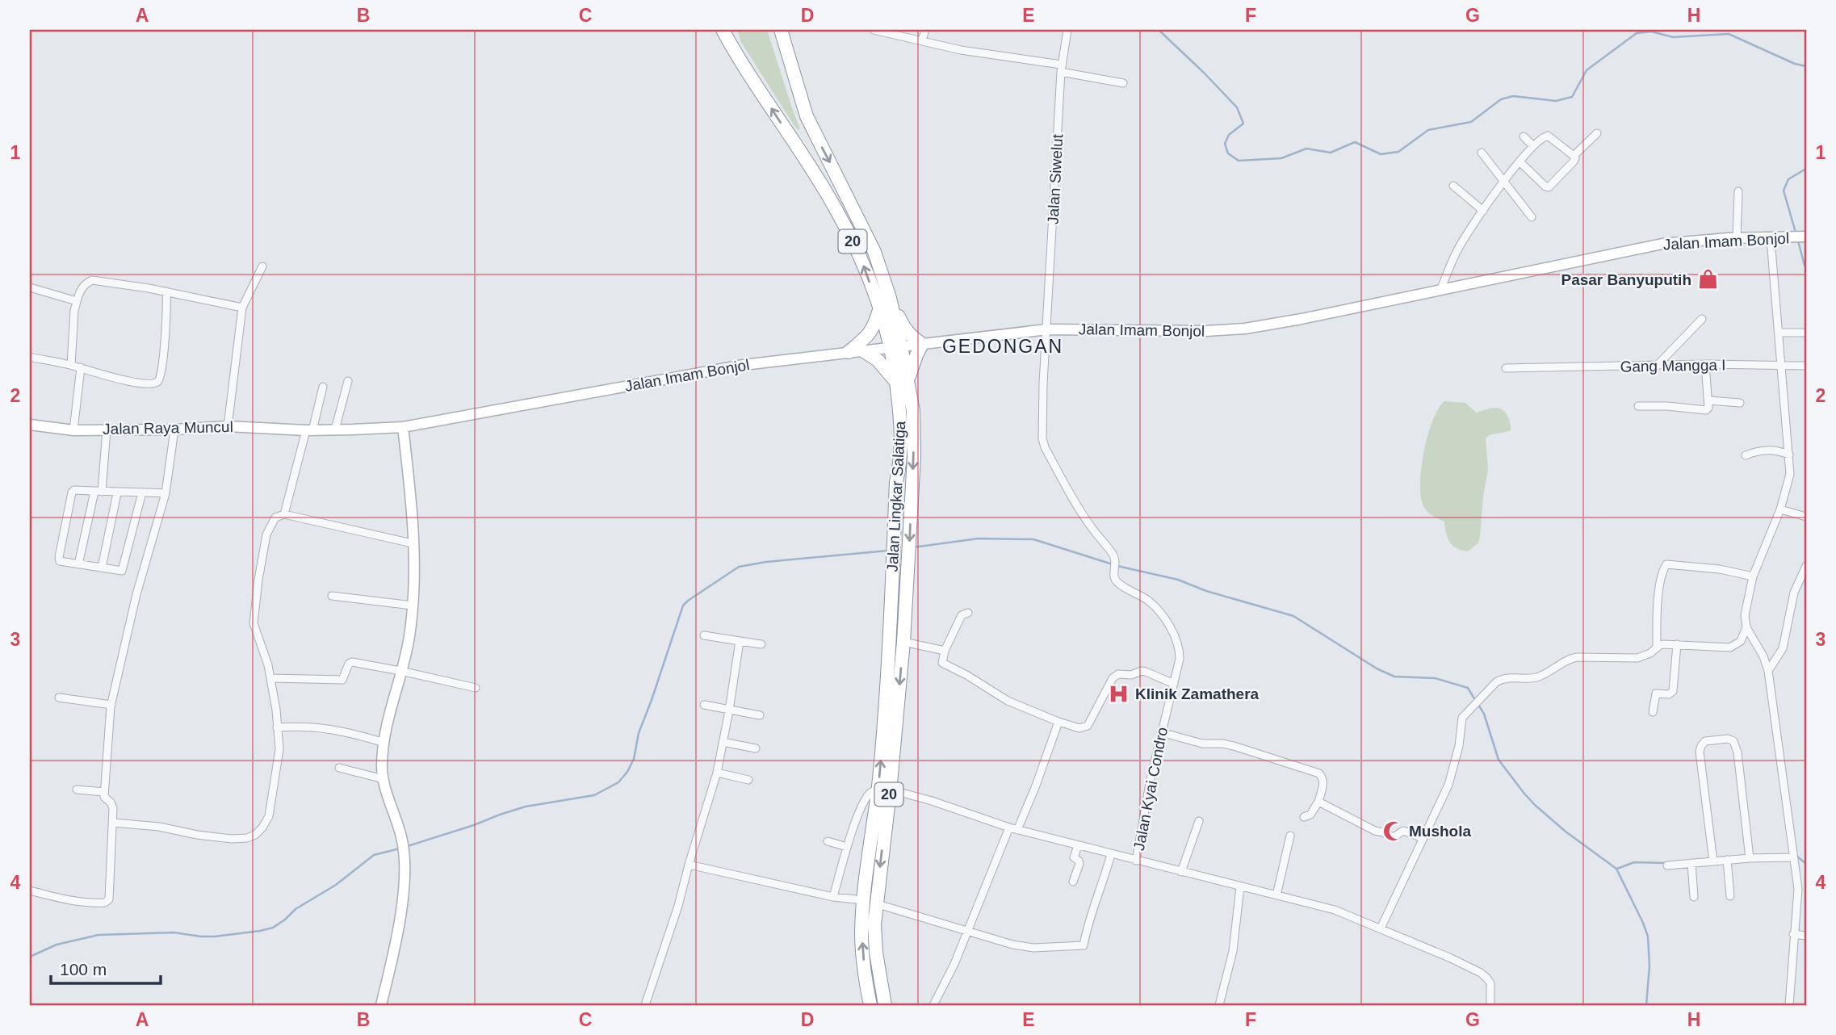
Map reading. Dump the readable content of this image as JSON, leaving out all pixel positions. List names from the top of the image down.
{
  "streets": {
    "highway": ["20", "Jalan Lingkar Salatiga"],
    "main road": ["Jalan Imam Bonjol", "Jalan Raya Muncul"],
    "street": ["Jalan Siwelut", "Gang Mangga I", "Jalan Kyai Condro"]
  },
  "crossings": [
    ["Jalan Siwelut", "Jalan Imam Bonjol"],
    ["Jalan Siwelut", "Jalan Kyai Condro"],
    ["Jalan Imam Bonjol", "Jalan Raya Muncul"],
    ["Jalan Imam Bonjol", "Jalan Lingkar Salatiga"],
    ["Jalan Imam Bonjol", "Jalan Kyai Condro"],
    ["Jalan Lingkar Salatiga", "Jalan Kyai Condro"]
  ],
  "districts": ["GEDONGAN"],
  "places": {
    "shop": ["Pasar Banyuputih"],
    "hospital": ["Klinik Zamathera"],
    "mosque": ["Mushola"]
  },
  "scale_bar": "100 m",
  "grid": {
    "columns": [
      "A",
      "B",
      "C",
      "D",
      "E",
      "F",
      "G",
      "H"
    ],
    "rows": [
      "1",
      "2",
      "3",
      "4"
    ]
  }
}
